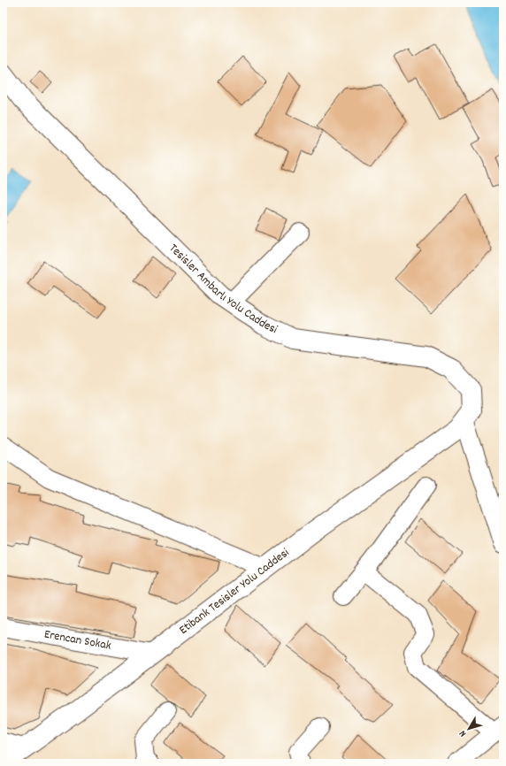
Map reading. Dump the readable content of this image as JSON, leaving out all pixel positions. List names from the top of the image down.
{
  "streets": {
    "street": ["Tesisler Ambarlı Yolu Caddesi", "Etibank Tesisler Yolu Caddesi", "Erencan Sokak"]
  },
  "crossings": [
    ["Tesisler Ambarlı Yolu Caddesi", "Etibank Tesisler Yolu Caddesi"],
    ["Etibank Tesisler Yolu Caddesi", "Erencan Sokak"]
  ],
  "north": "bottom left"
}
